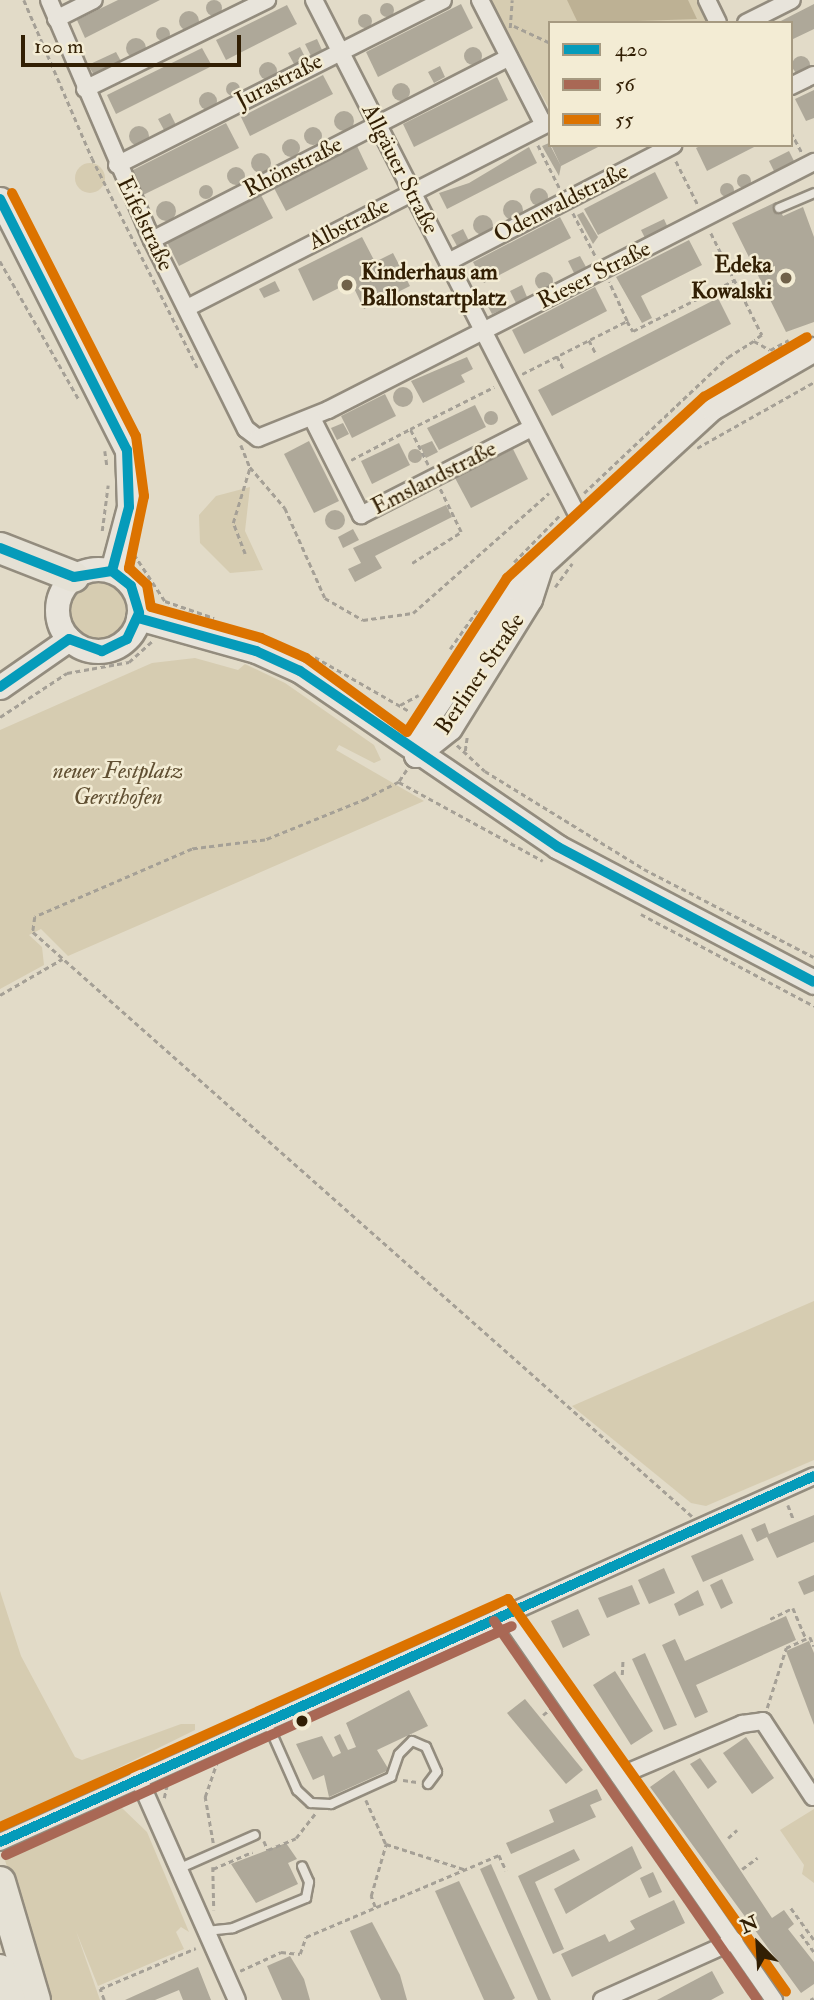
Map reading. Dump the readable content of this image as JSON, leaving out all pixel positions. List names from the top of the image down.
{
  "streets": {
    "street": [
      "Jurastraße",
      "Rhönstraße",
      "Allgäuer Straße",
      "Odenwaldstraße",
      "Eifelstraße",
      "Albstraße",
      "Rieser Straße",
      "Emslandstraße",
      "Berliner Straße"
    ]
  },
  "crossings": [
    ["Jurastraße", "Allgäuer Straße"],
    ["Jurastraße", "Eifelstraße"],
    ["Rhönstraße", "Allgäuer Straße"],
    ["Rhönstraße", "Eifelstraße"],
    ["Allgäuer Straße", "Odenwaldstraße"],
    ["Allgäuer Straße", "Albstraße"],
    ["Allgäuer Straße", "Rieser Straße"],
    ["Allgäuer Straße", "Emslandstraße"],
    ["Allgäuer Straße", "Berliner Straße"],
    ["Eifelstraße", "Albstraße"],
    ["Eifelstraße", "Rieser Straße"],
    ["Rieser Straße", "Emslandstraße"]
  ],
  "parks": ["neuer Festplatz Gersthofen"],
  "places": ["Edeka Kowalski", "Kinderhaus am Ballonstartplatz"],
  "lines": ["transit line 55", "transit line 420", "transit line 56"],
  "legend": ["420", "56", "55"],
  "scale_bar": "100 m",
  "north": "top left"
}
